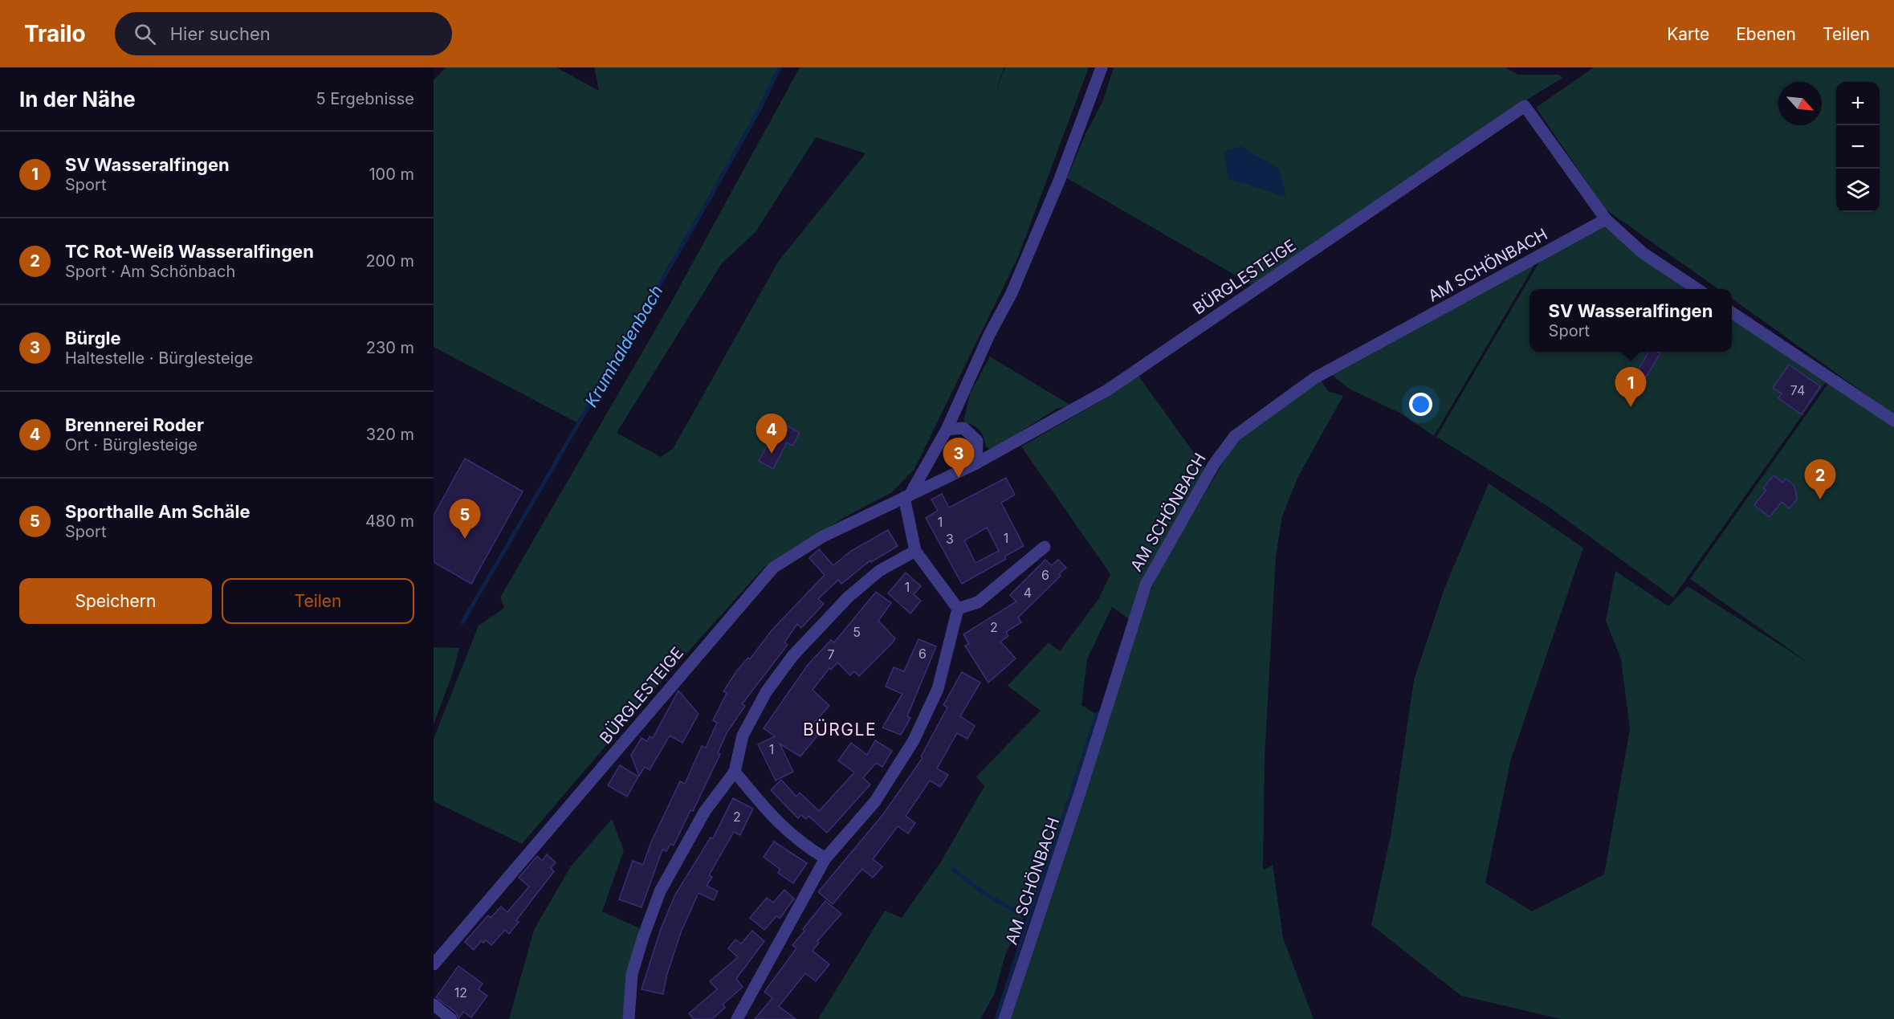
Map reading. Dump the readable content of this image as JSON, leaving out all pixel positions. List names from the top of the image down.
{
  "streets": {
    "street": ["AM SCHÖNBACH", "BÜRGLESTEIGE"]
  },
  "crossings": [
    ["AM SCHÖNBACH", "BÜRGLESTEIGE"]
  ],
  "districts": ["BÜRGLE"],
  "water": ["Krumhaldenbach"],
  "house_numbers": [
    "74",
    "1",
    "1",
    "3",
    "6",
    "1",
    "4",
    "2",
    "5",
    "6",
    "7",
    "1",
    "2",
    "12"
  ],
  "north": "bottom right",
  "page": {
    "header": "Trailo",
    "search": "Hier suchen",
    "nav": ["Karte", "Ebenen", "Teilen"],
    "heading": ["In der Nähe", "5 Ergebnisse"],
    "map_buttons": ["+", "−"],
    "list": [
      {
        "mark": "1",
        "name": "SV Wasseralfingen",
        "note": "Sport",
        "value": "100 m"
      },
      {
        "mark": "2",
        "name": "TC Rot-Weiß Wasseralfingen",
        "note": "Sport · Am Schönbach",
        "value": "200 m"
      },
      {
        "mark": "3",
        "name": "Bürgle",
        "note": "Haltestelle · Bürglesteige",
        "value": "230 m"
      },
      {
        "mark": "4",
        "name": "Brennerei Roder",
        "note": "Ort · Bürglesteige",
        "value": "320 m"
      },
      {
        "mark": "5",
        "name": "Sporthalle Am Schäle",
        "note": "Sport",
        "value": "480 m"
      }
    ],
    "popup": ["SV Wasseralfingen", "Sport"],
    "pins": [
      "1",
      "4",
      "3",
      "2",
      "5"
    ],
    "buttons": ["Speichern", "Teilen"]
  }
}
